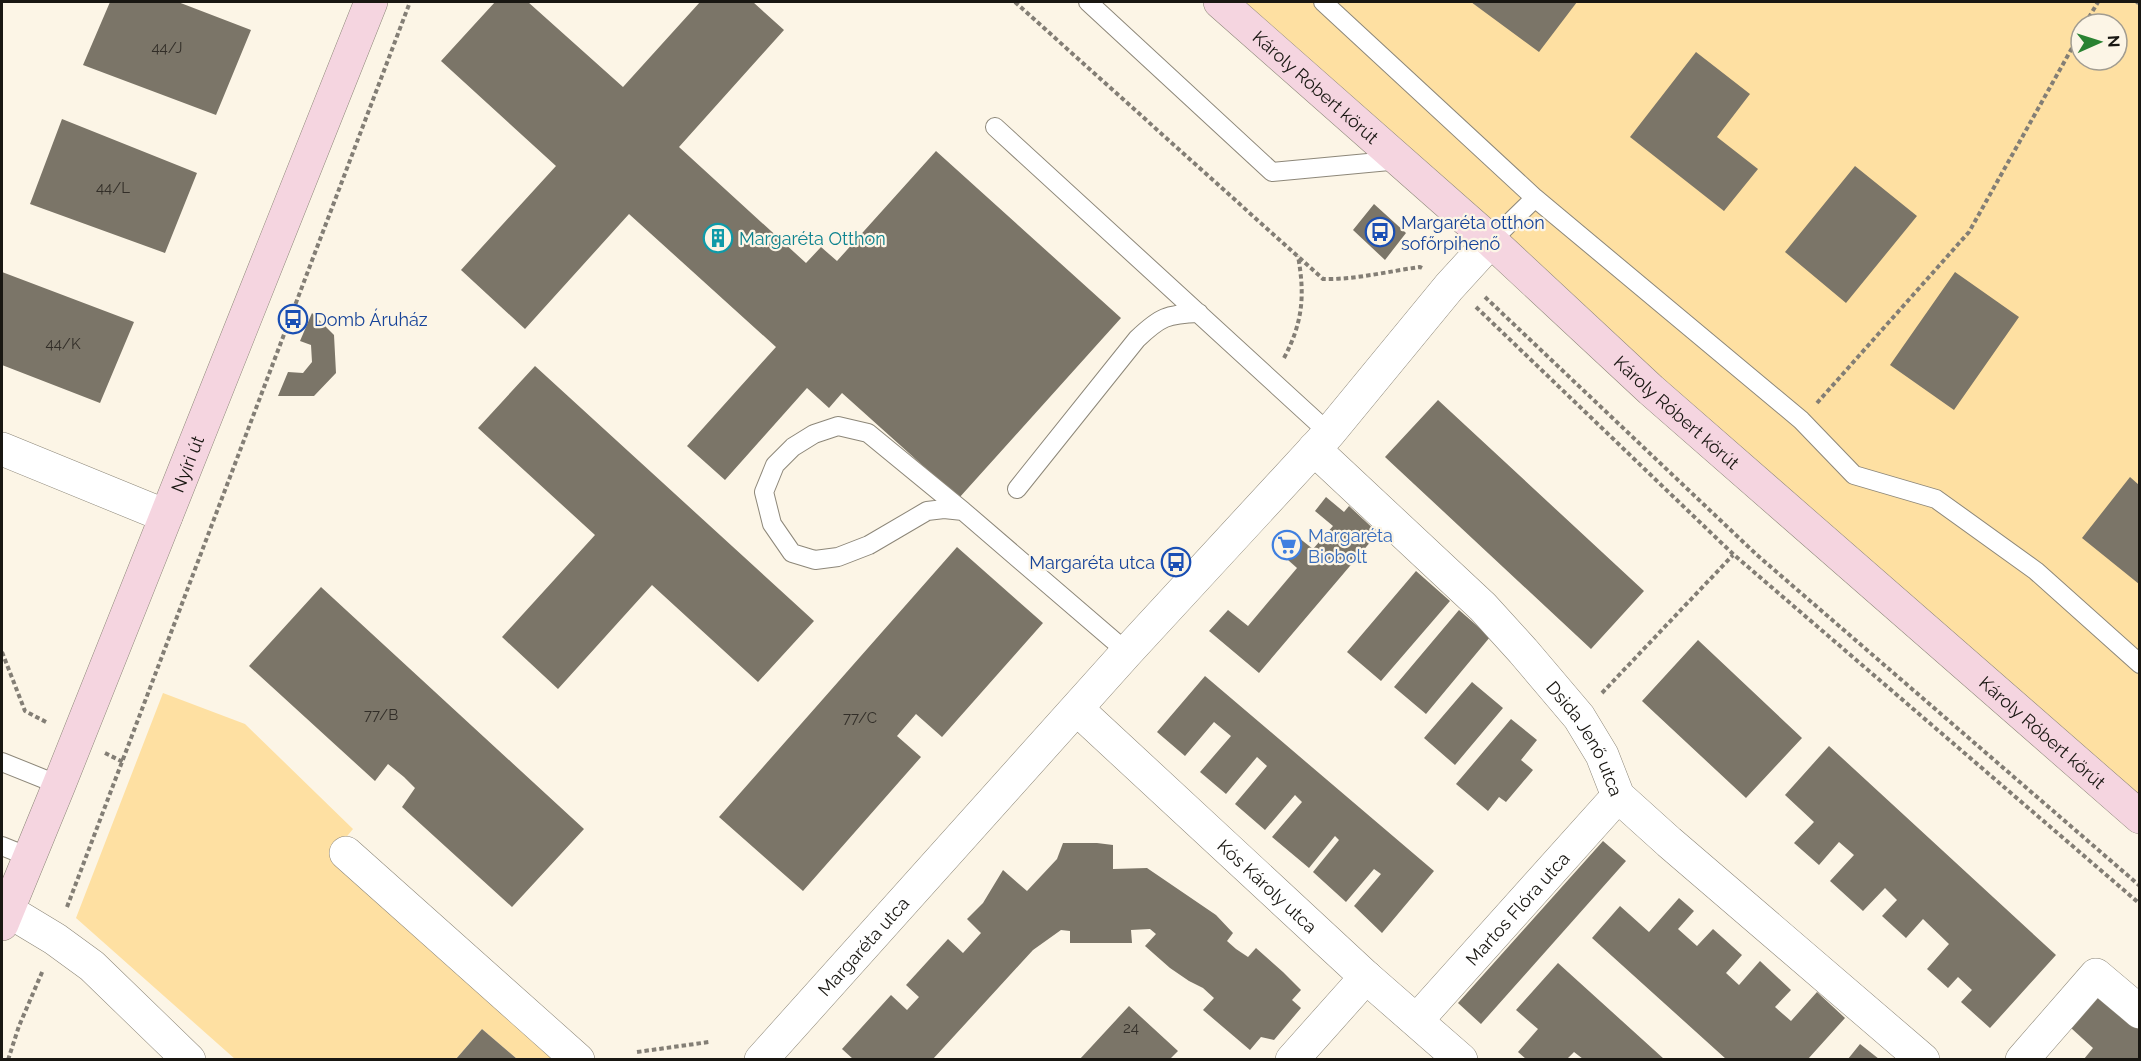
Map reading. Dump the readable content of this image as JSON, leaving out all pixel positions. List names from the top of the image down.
{
  "streets": {
    "street": [
      "Károly Róbert körút",
      "Nyíri út",
      "Dsida Jenő utca",
      "Kós Károly utca",
      "Martos Flóra utca",
      "Margaréta utca"
    ]
  },
  "crossings": [
    ["Károly Róbert körút", "Margaréta utca"],
    ["Dsida Jenő utca", "Martos Flóra utca"],
    ["Dsida Jenő utca", "Margaréta utca"],
    ["Kós Károly utca", "Martos Flóra utca"],
    ["Kós Károly utca", "Margaréta utca"]
  ],
  "places": {
    "bus stop": ["Margaréta otthon sofőrpihenő", "Domb Áruház", "Margaréta utca"],
    "building": ["Margaréta Otthon"],
    "supermarket": ["Margaréta Biobolt"]
  },
  "house_numbers": [
    "44/J",
    "44/L",
    "44/K",
    "77/B",
    "77/C",
    "24"
  ],
  "north": "right"
}
